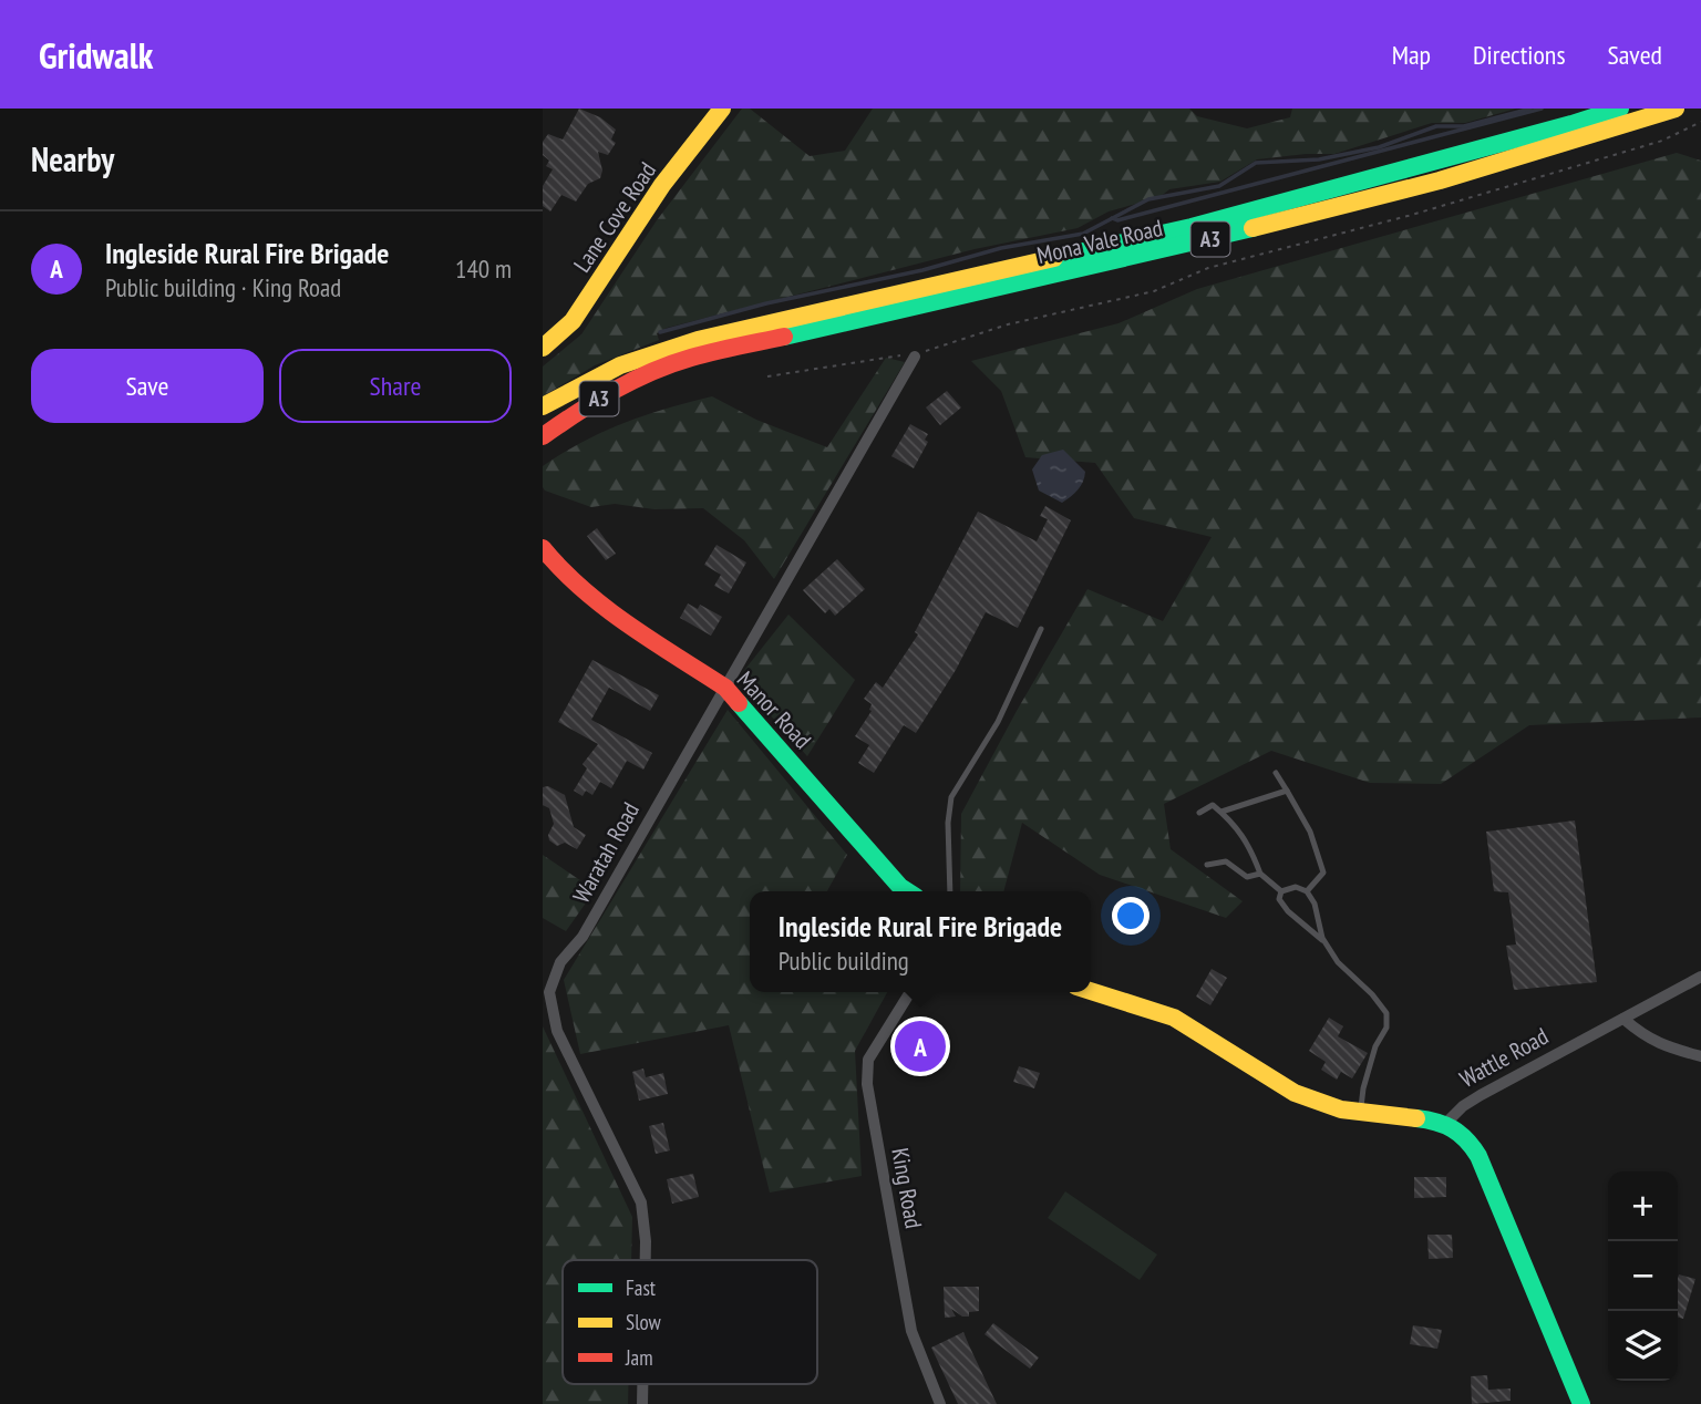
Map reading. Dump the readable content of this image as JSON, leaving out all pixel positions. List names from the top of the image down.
{
  "streets": {
    "main road": [
      "Lane Cove Road",
      "A3",
      "Mona Vale Road",
      "Manor Road"
    ],
    "street": ["Waratah Road", "Wattle Road", "King Road"]
  },
  "crossings": [
    ["Manor Road", "Waratah Road"]
  ],
  "legend": ["Fast", "Slow", "Jam"],
  "page": {
    "header": "Gridwalk",
    "nav": ["Map", "Directions", "Saved"],
    "heading": "Nearby",
    "list": [
      {
        "mark": "A",
        "name": "Ingleside Rural Fire Brigade",
        "note": "Public building · King Road",
        "value": "140 m"
      }
    ],
    "buttons": ["Save", "Share"],
    "popup": ["Ingleside Rural Fire Brigade", "Public building"],
    "pins": "A",
    "map_buttons": ["+", "−"]
  }
}
